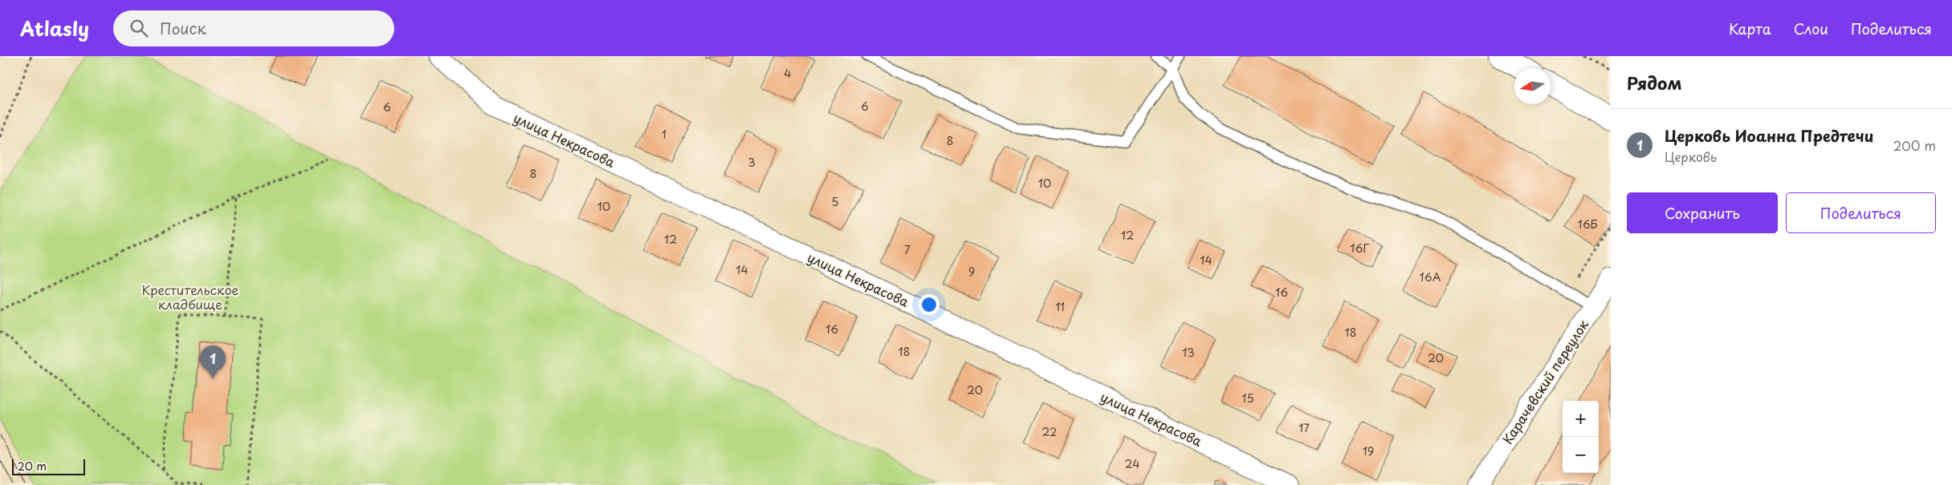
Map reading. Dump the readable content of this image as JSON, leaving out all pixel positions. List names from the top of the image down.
{
  "streets": {
    "street": ["улица Некрасова", "Карачевский переулок"]
  },
  "parks": ["Крестительское кладбище"],
  "house_numbers": [
    "4",
    "6",
    "6",
    "1",
    "8",
    "3",
    "8",
    "10",
    "5",
    "10",
    "16Б",
    "12",
    "12",
    "16Г",
    "7",
    "14",
    "14",
    "9",
    "16А",
    "16",
    "11",
    "16",
    "18",
    "18",
    "13",
    "20",
    "20",
    "15",
    "17",
    "22",
    "19",
    "24"
  ],
  "scale_bar": "20 m",
  "north": "left",
  "page": {
    "header": "Atlasly",
    "search": "Поиск",
    "nav": ["Карта", "Слои", "Поделиться"],
    "heading": "Рядом",
    "list": [
      {
        "mark": "1",
        "name": "Церковь Иоанна Предтечи",
        "note": "Церковь",
        "value": "200 m"
      }
    ],
    "buttons": ["Сохранить", "Поделиться"],
    "pins": "1",
    "map_buttons": ["+", "−"],
    "scale": "20 m"
  }
}
